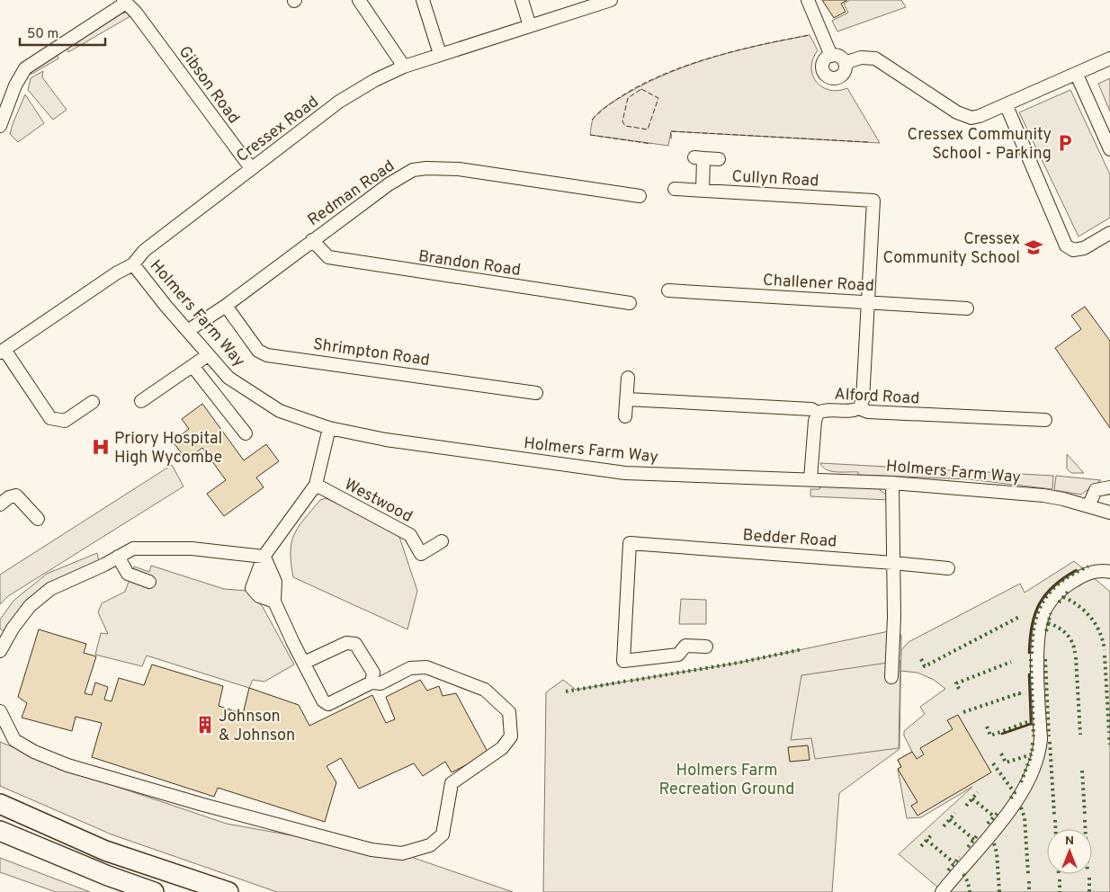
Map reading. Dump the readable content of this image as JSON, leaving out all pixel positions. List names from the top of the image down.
{
  "streets": {
    "street": [
      "Gibson Road",
      "Cressex Road",
      "Cullyn Road",
      "Redman Road",
      "Brandon Road",
      "Challener Road",
      "Holmers Farm Way",
      "Shrimpton Road",
      "Alford Road",
      "Westwood",
      "Bedder Road"
    ]
  },
  "crossings": [
    ["Gibson Road", "Cressex Road"],
    ["Cressex Road", "Holmers Farm Way"],
    ["Cullyn Road", "Challener Road"],
    ["Redman Road", "Brandon Road"],
    ["Redman Road", "Holmers Farm Way"],
    ["Redman Road", "Shrimpton Road"]
  ],
  "parks": ["Holmers Farm Recreation Ground"],
  "places": {
    "parking": ["Cressex Community School - Parking"],
    "school or university": ["Cressex Community School"],
    "hospital": ["Priory Hospital High Wycombe"],
    "building": ["Johnson & Johnson"]
  },
  "scale_bar": "50 m",
  "north": "top"
}
